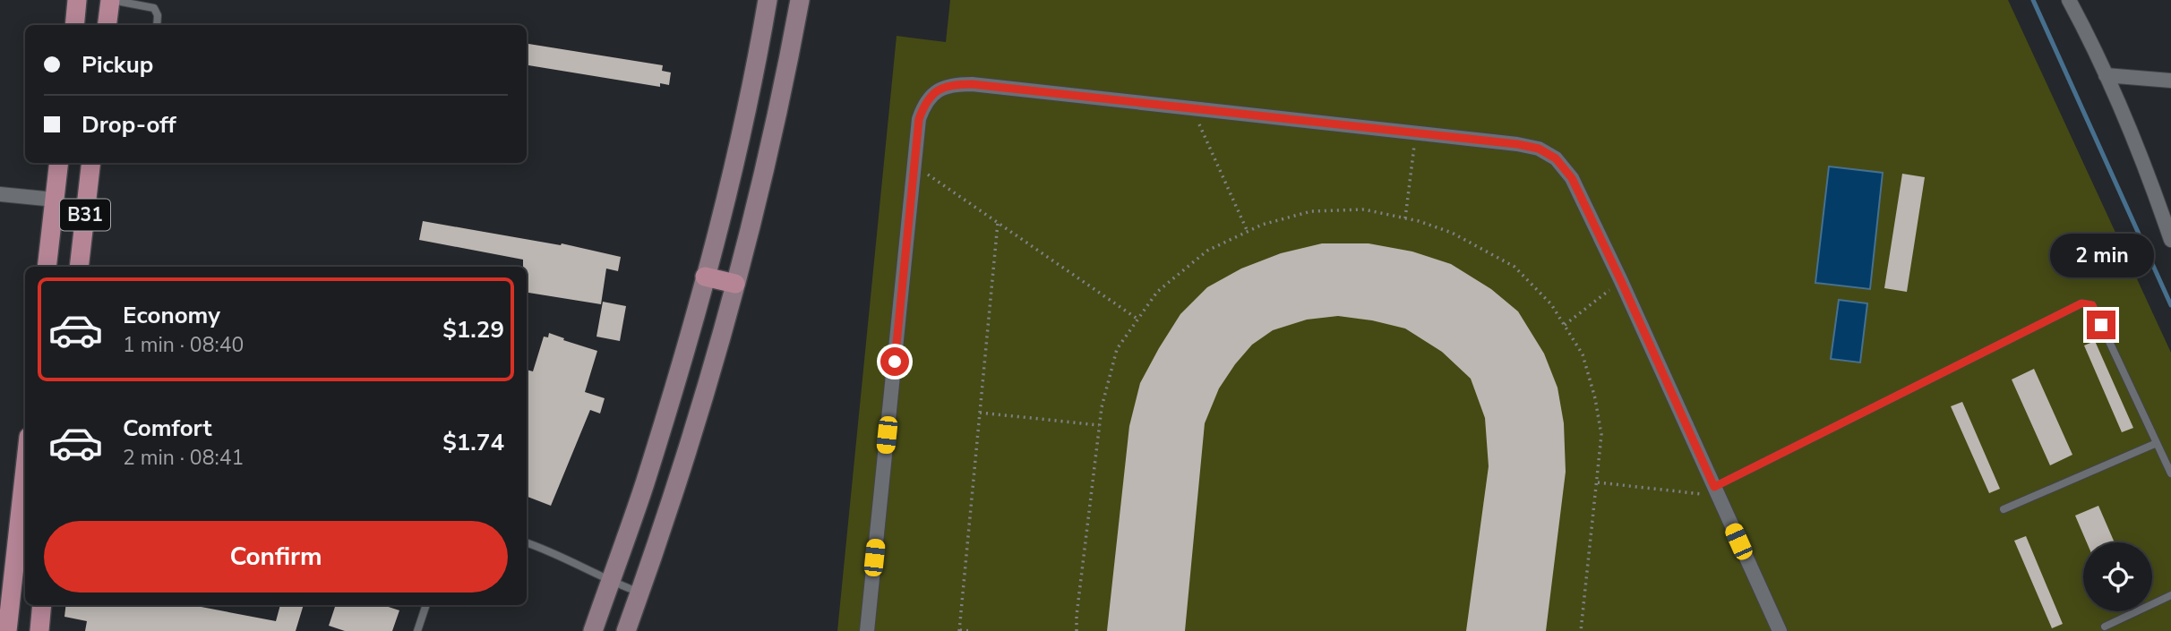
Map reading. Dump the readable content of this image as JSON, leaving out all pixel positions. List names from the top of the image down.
{
  "streets": {
    "main road": ["B31"]
  },
  "page": {
    "banner": ["Pickup", "Drop-off"],
    "bubble": "2 min",
    "list": [
      {
        "name": "Economy",
        "note": "1 min · 08:40",
        "value": "$1.29"
      },
      {
        "name": "Comfort",
        "note": "2 min · 08:41",
        "value": "$1.74"
      }
    ],
    "buttons": "Confirm"
  }
}
